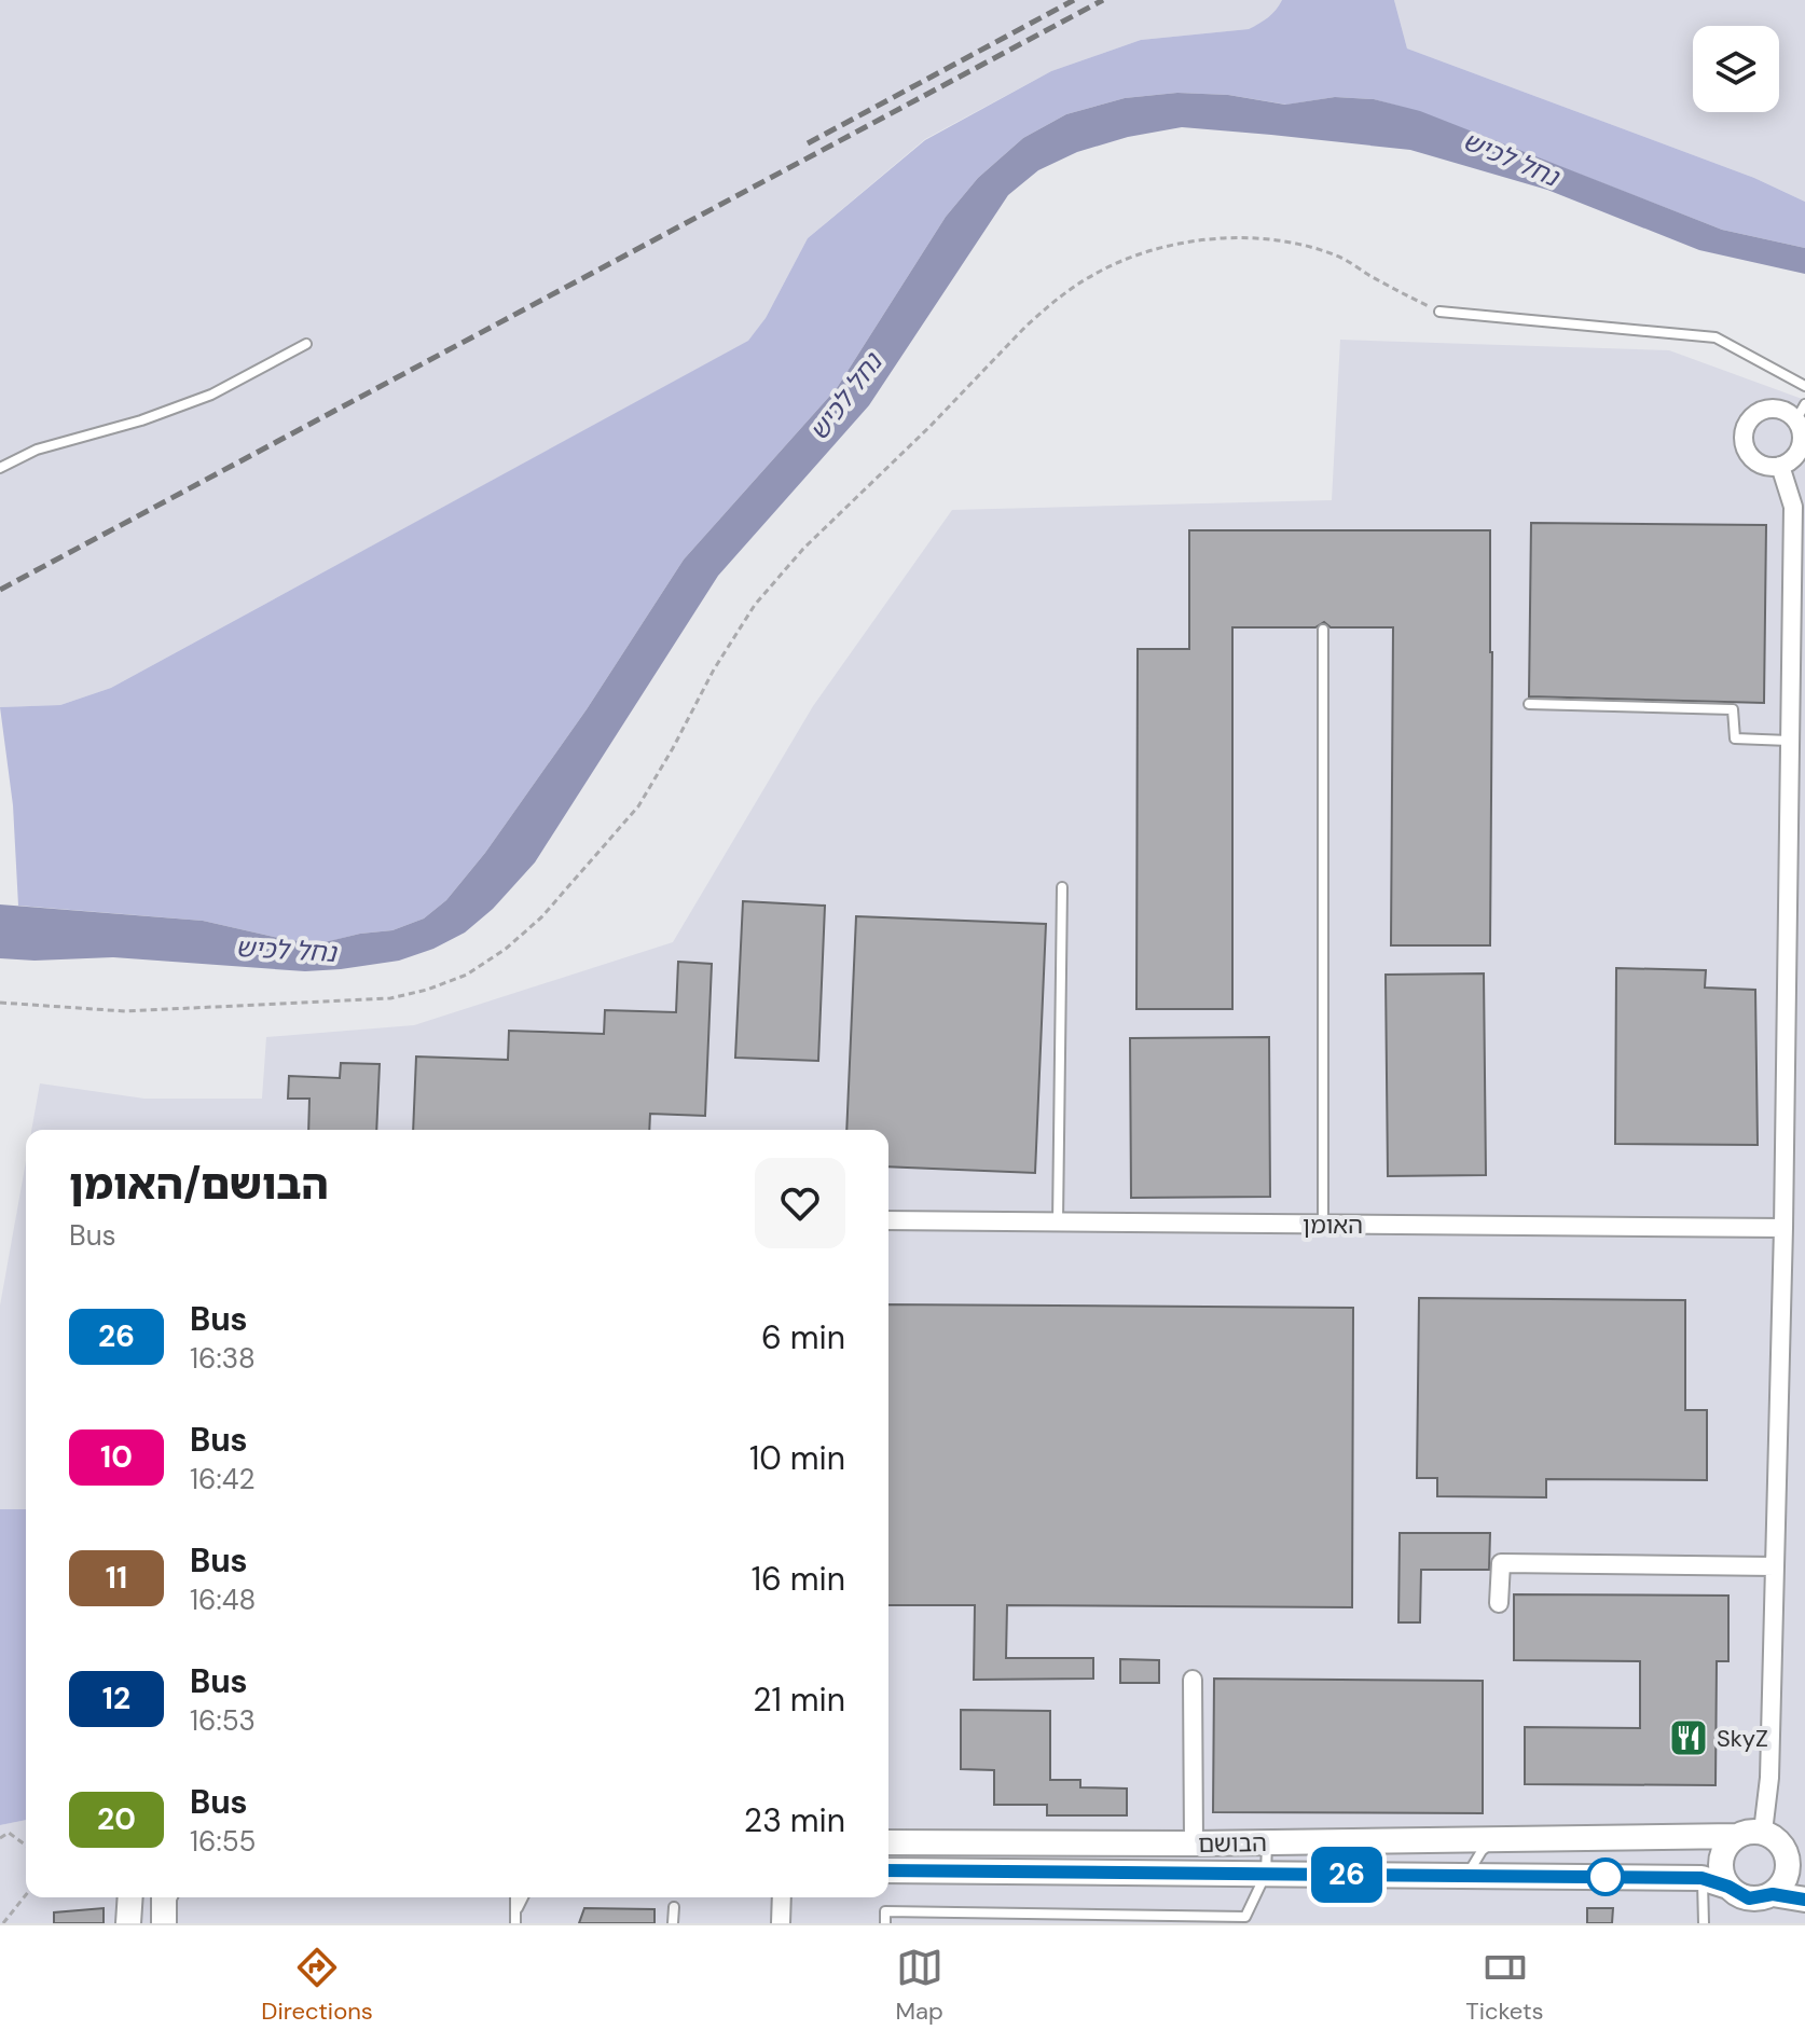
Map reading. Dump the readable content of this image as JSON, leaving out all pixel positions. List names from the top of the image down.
{
  "streets": {
    "street": ["האומן", "הבושם"]
  },
  "water": ["נחל לכיש"],
  "places": {
    "restaurant": ["SkyZ"]
  },
  "lines": ["bus line 26"],
  "page": {
    "on_map": "26",
    "heading": ["הבושם/האומן", "Bus"],
    "list": [
      {
        "mark": "26",
        "name": "Bus",
        "note": "16:38",
        "value": "6 min"
      },
      {
        "mark": "10",
        "name": "Bus",
        "note": "16:42",
        "value": "10 min"
      },
      {
        "mark": "11",
        "name": "Bus",
        "note": "16:48",
        "value": "16 min"
      },
      {
        "mark": "12",
        "name": "Bus",
        "note": "16:53",
        "value": "21 min"
      },
      {
        "mark": "20",
        "name": "Bus",
        "note": "16:55",
        "value": "23 min"
      }
    ],
    "tabs": ["Directions", "Map", "Tickets"]
  }
}
